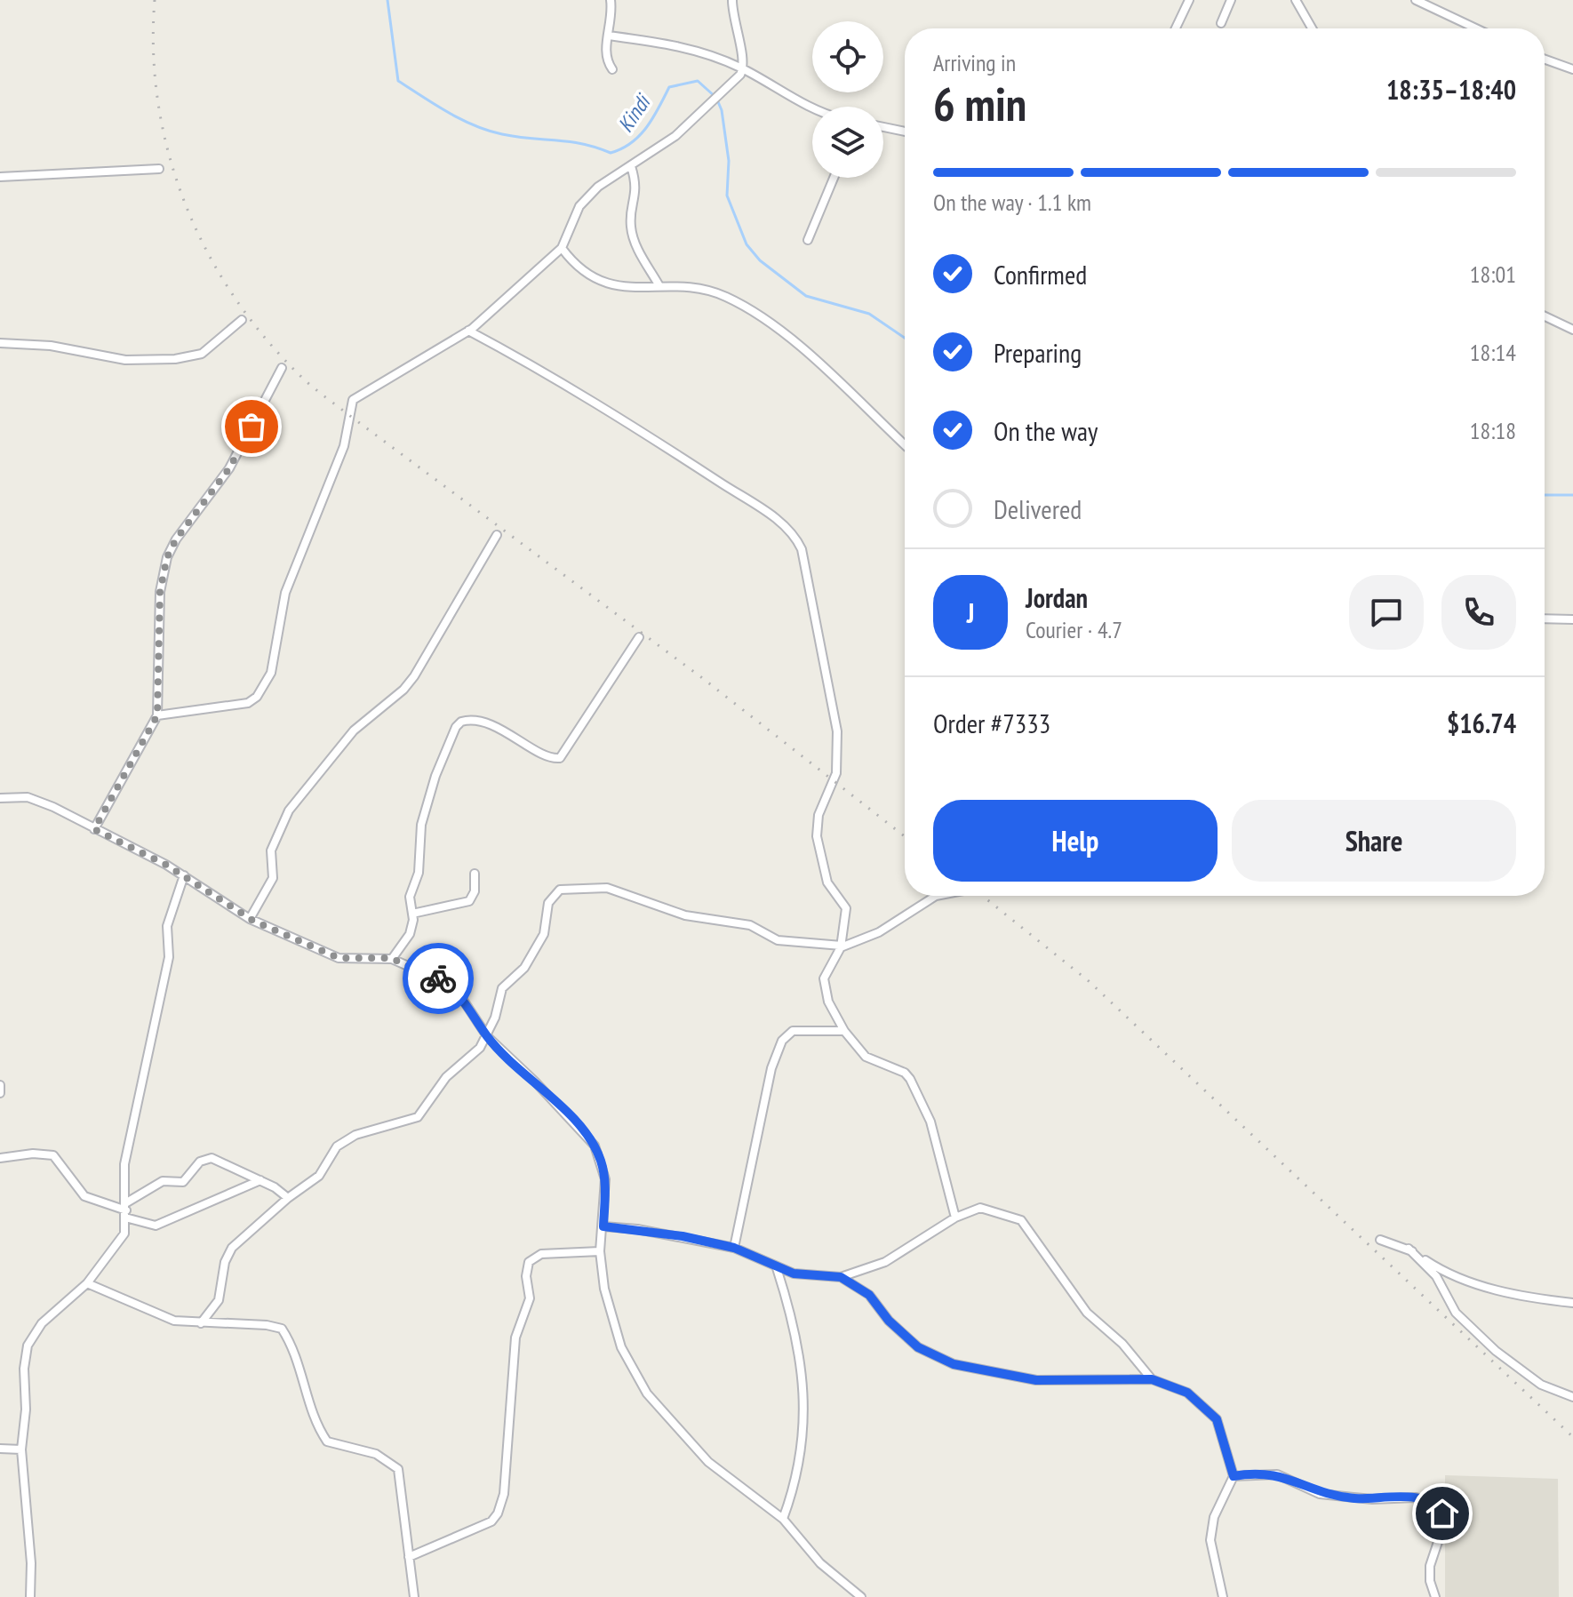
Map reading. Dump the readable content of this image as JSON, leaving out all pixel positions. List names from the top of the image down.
{
  "water": ["Kindi"],
  "page": {
    "heading": ["6 min", "Arriving in", "18:35–18:40"],
    "panel": [
      "Jordan",
      "Courier · 4.7",
      "Order #7333",
      "$16.74"
    ],
    "bar": "On the way · 1.1 km",
    "list": [
      ["Confirmed", "18:01"],
      ["Preparing", "18:14"],
      ["On the way", "18:18"],
      "Delivered"
    ],
    "round": "J",
    "buttons": ["Help", "Share"]
  }
}
